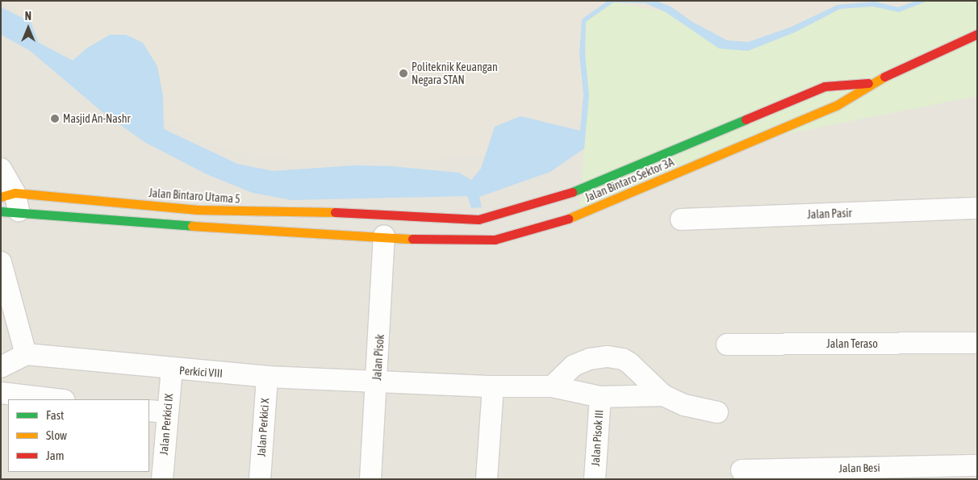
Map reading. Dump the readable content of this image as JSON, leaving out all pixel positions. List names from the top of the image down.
{
  "streets": {
    "main road": ["Jalan Bintaro Sektor 3A", "Jalan Bintaro Utama 5"],
    "street": [
      "Jalan Pasir",
      "Jalan Teraso",
      "Jalan Pisok",
      "Perkici VIII",
      "Jalan Perkici IX",
      "Jalan Perkici X",
      "Jalan Pisok III",
      "Jalan Besi"
    ]
  },
  "crossings": [
    ["Jalan Bintaro Sektor 3A", "Jalan Bintaro Utama 5"],
    ["Jalan Bintaro Sektor 3A", "Jalan Pisok"],
    ["Jalan Pisok", "Perkici VIII"],
    ["Perkici VIII", "Jalan Perkici IX"],
    ["Perkici VIII", "Jalan Perkici X"],
    ["Perkici VIII", "Jalan Pisok III"]
  ],
  "places": ["Politeknik Keuangan Negara STAN", "Masjid An-Nashr"],
  "legend": ["Fast", "Slow", "Jam"],
  "north": "top"
}
